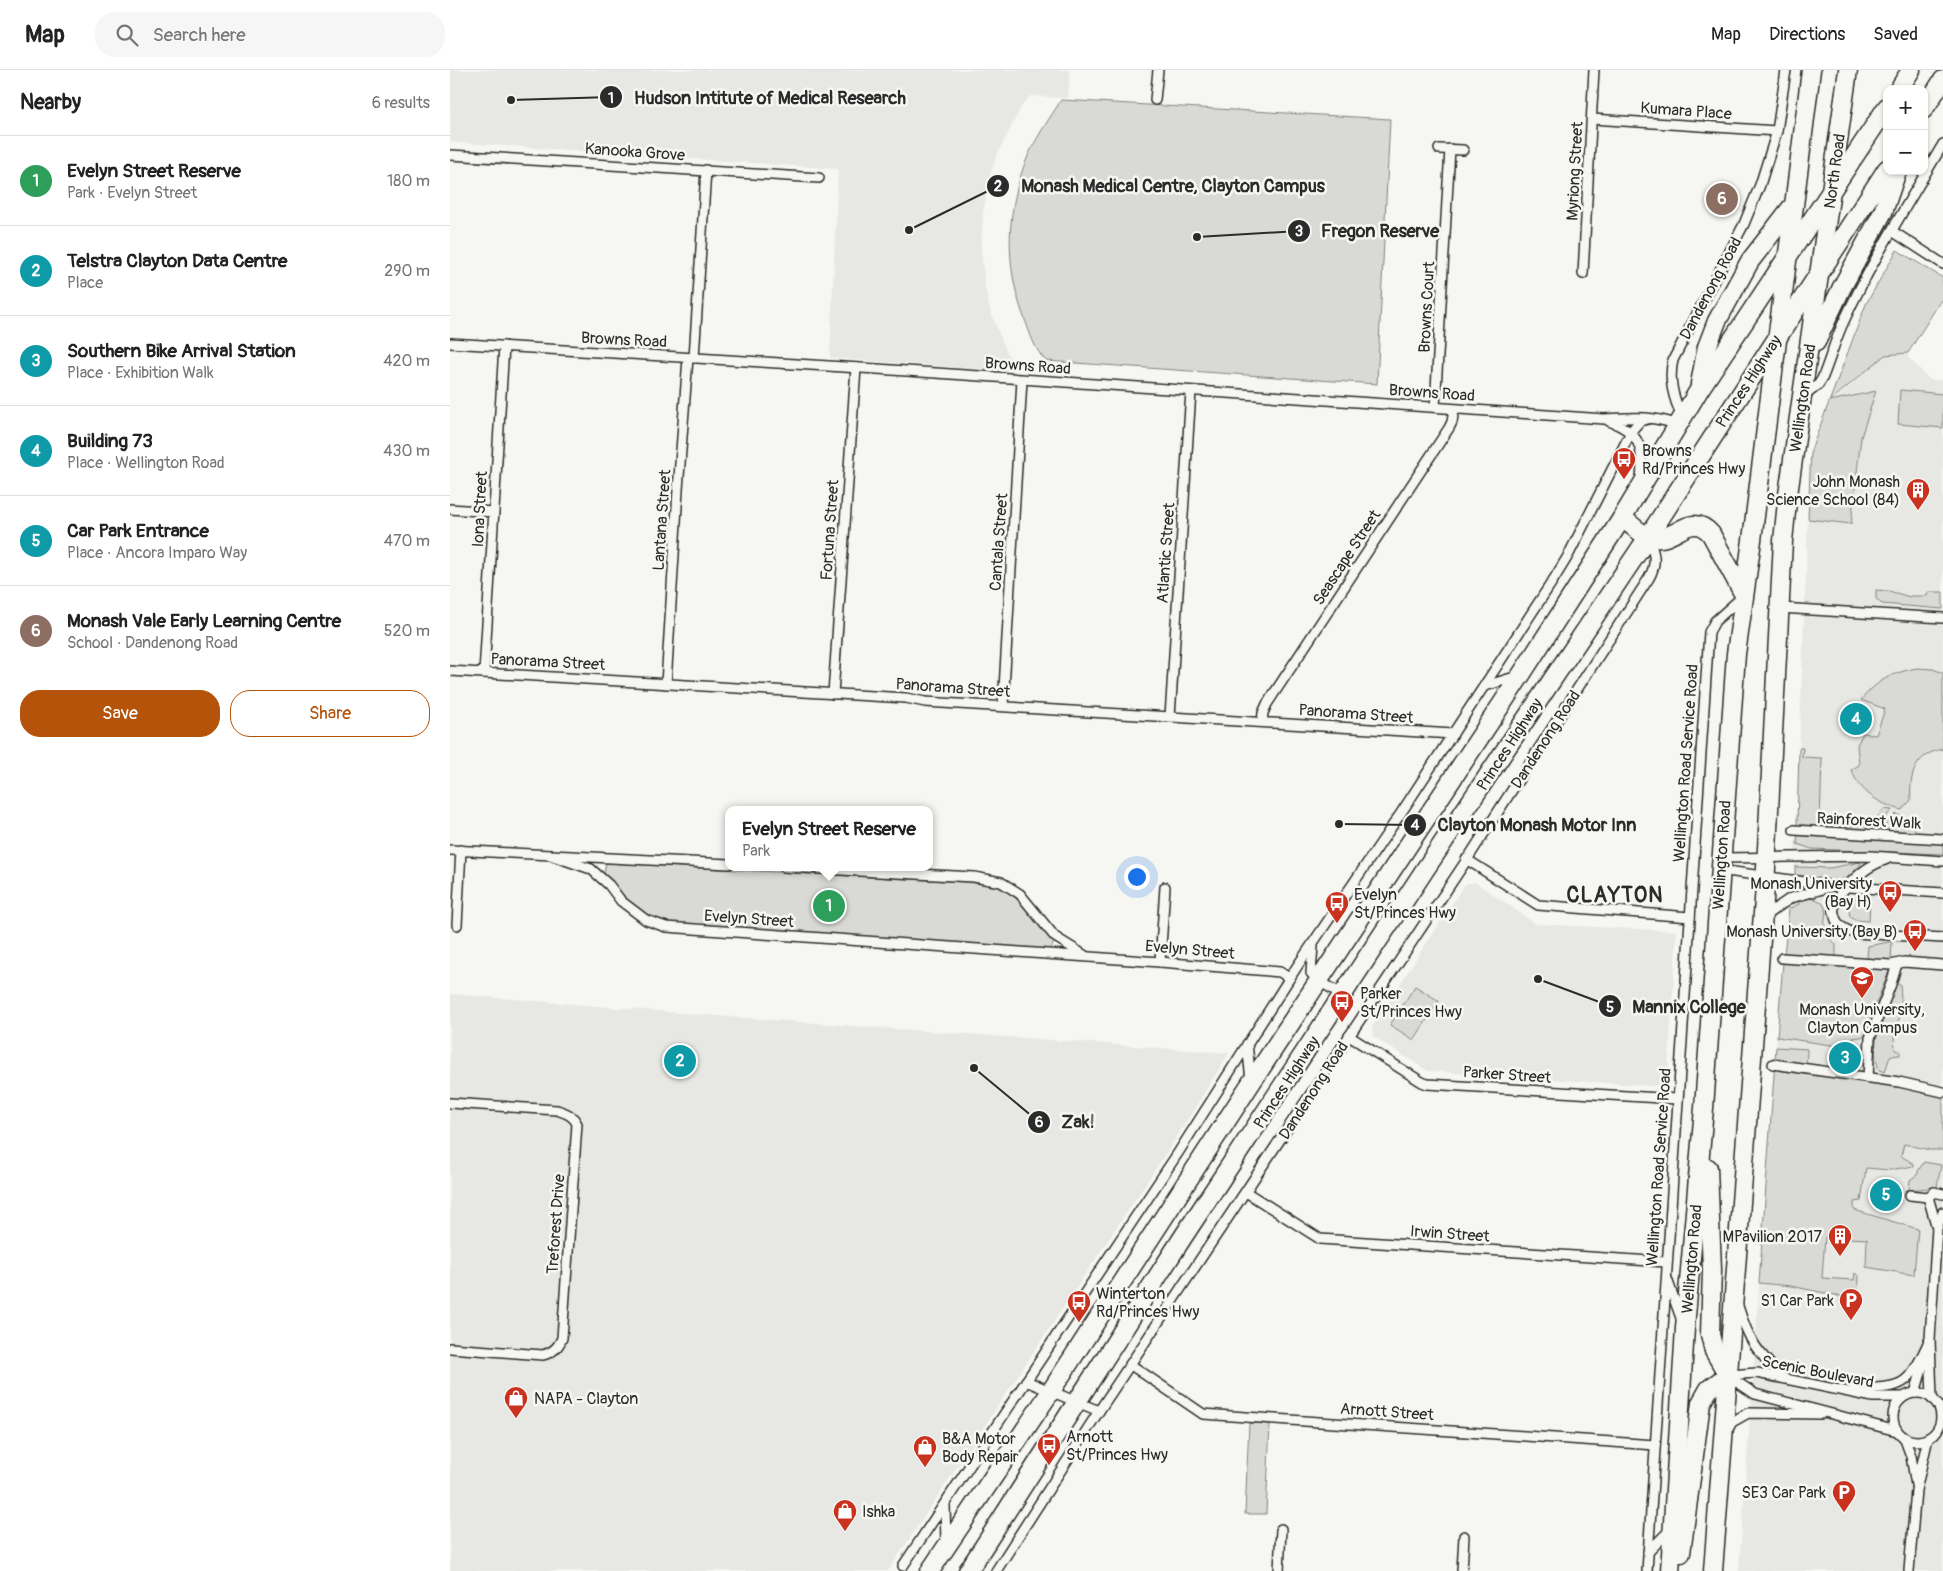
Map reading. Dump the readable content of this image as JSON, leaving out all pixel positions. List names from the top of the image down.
{
  "streets": {
    "highway": ["North Road", "Princes Highway", "Wellington Road"],
    "street": [
      "Kumara Place",
      "Kanooka Grove",
      "Myriong Street",
      "Dandenong Road",
      "Browns Court",
      "Browns Road",
      "Iona Street",
      "Lantana Street",
      "Fortuna Street",
      "Cantala Street",
      "Atlantic Street",
      "Seascape Street",
      "Panorama Street",
      "Wellington Road Service Road",
      "Rainforest Walk",
      "Evelyn Street",
      "Parker Street",
      "Treforest Drive",
      "Irwin Street",
      "Scenic Boulevard",
      "Arnott Street"
    ]
  },
  "crossings": [
    ["Kumara Place", "Myriong Street"],
    ["Kumara Place", "Dandenong Road"],
    ["Kanooka Grove", "Lantana Street"],
    ["North Road", "Princes Highway"],
    ["North Road", "Wellington Road"],
    ["Dandenong Road", "Browns Road"],
    ["Dandenong Road", "Princes Highway"],
    ["Dandenong Road", "Parker Street"],
    ["Dandenong Road", "Irwin Street"],
    ["Dandenong Road", "Arnott Street"],
    ["Browns Court", "Browns Road"],
    ["Browns Road", "Princes Highway"],
    ["Browns Road", "Iona Street"],
    ["Browns Road", "Lantana Street"],
    ["Browns Road", "Fortuna Street"],
    ["Browns Road", "Cantala Street"],
    ["Browns Road", "Atlantic Street"],
    ["Browns Road", "Seascape Street"],
    ["Princes Highway", "Wellington Road"],
    ["Wellington Road", "Wellington Road Service Road"],
    ["Wellington Road", "Scenic Boulevard"],
    ["Iona Street", "Panorama Street"],
    ["Lantana Street", "Panorama Street"],
    ["Fortuna Street", "Panorama Street"],
    ["Cantala Street", "Panorama Street"],
    ["Atlantic Street", "Panorama Street"],
    ["Seascape Street", "Panorama Street"],
    ["Wellington Road Service Road", "Parker Street"],
    ["Wellington Road Service Road", "Irwin Street"],
    ["Wellington Road Service Road", "Arnott Street"]
  ],
  "districts": ["CLAYTON"],
  "places": {
    "other": [
      "Hudson Intitute of Medical Research",
      "Monash Medical Centre, Clayton Campus",
      "Fregon Reserve",
      "Clayton Monash Motor Inn",
      "Mannix College",
      "Zak!"
    ],
    "bus stop": [
      "Browns Rd/Princes Hwy",
      "Monash University (Bay H)",
      "Evelyn St/Princes Hwy",
      "Monash University (Bay B)",
      "Parker St/Princes Hwy",
      "Winterton Rd/Princes Hwy",
      "Arnott St/Princes Hwy"
    ],
    "building": ["John Monash Science School (84)", "MPavilion 2017"],
    "school or university": ["Monash University, Clayton Campus"],
    "parking": ["S1 Car Park", "SE3 Car Park"],
    "shop": ["NAPA - Clayton", "B&A Motor Body Repair", "Ishka"]
  },
  "page": {
    "header": "Map",
    "search": "Search here",
    "nav": ["Map", "Directions", "Saved"],
    "heading": ["Nearby", "6 results"],
    "map_buttons": ["+", "−"],
    "list": [
      {
        "mark": "1",
        "name": "Evelyn Street Reserve",
        "note": "Park · Evelyn Street",
        "value": "180 m"
      },
      {
        "mark": "2",
        "name": "Telstra Clayton Data Centre",
        "note": "Place",
        "value": "290 m"
      },
      {
        "mark": "3",
        "name": "Southern Bike Arrival Station",
        "note": "Place · Exhibition Walk",
        "value": "420 m"
      },
      {
        "mark": "4",
        "name": "Building 73",
        "note": "Place · Wellington Road",
        "value": "430 m"
      },
      {
        "mark": "5",
        "name": "Car Park Entrance",
        "note": "Place · Ancora Imparo Way",
        "value": "470 m"
      },
      {
        "mark": "6",
        "name": "Monash Vale Early Learning Centre",
        "note": "School · Dandenong Road",
        "value": "520 m"
      }
    ],
    "pins": [
      "6",
      "4",
      "1",
      "3",
      "2",
      "5"
    ],
    "buttons": ["Save", "Share"],
    "popup": ["Evelyn Street Reserve", "Park"]
  }
}
